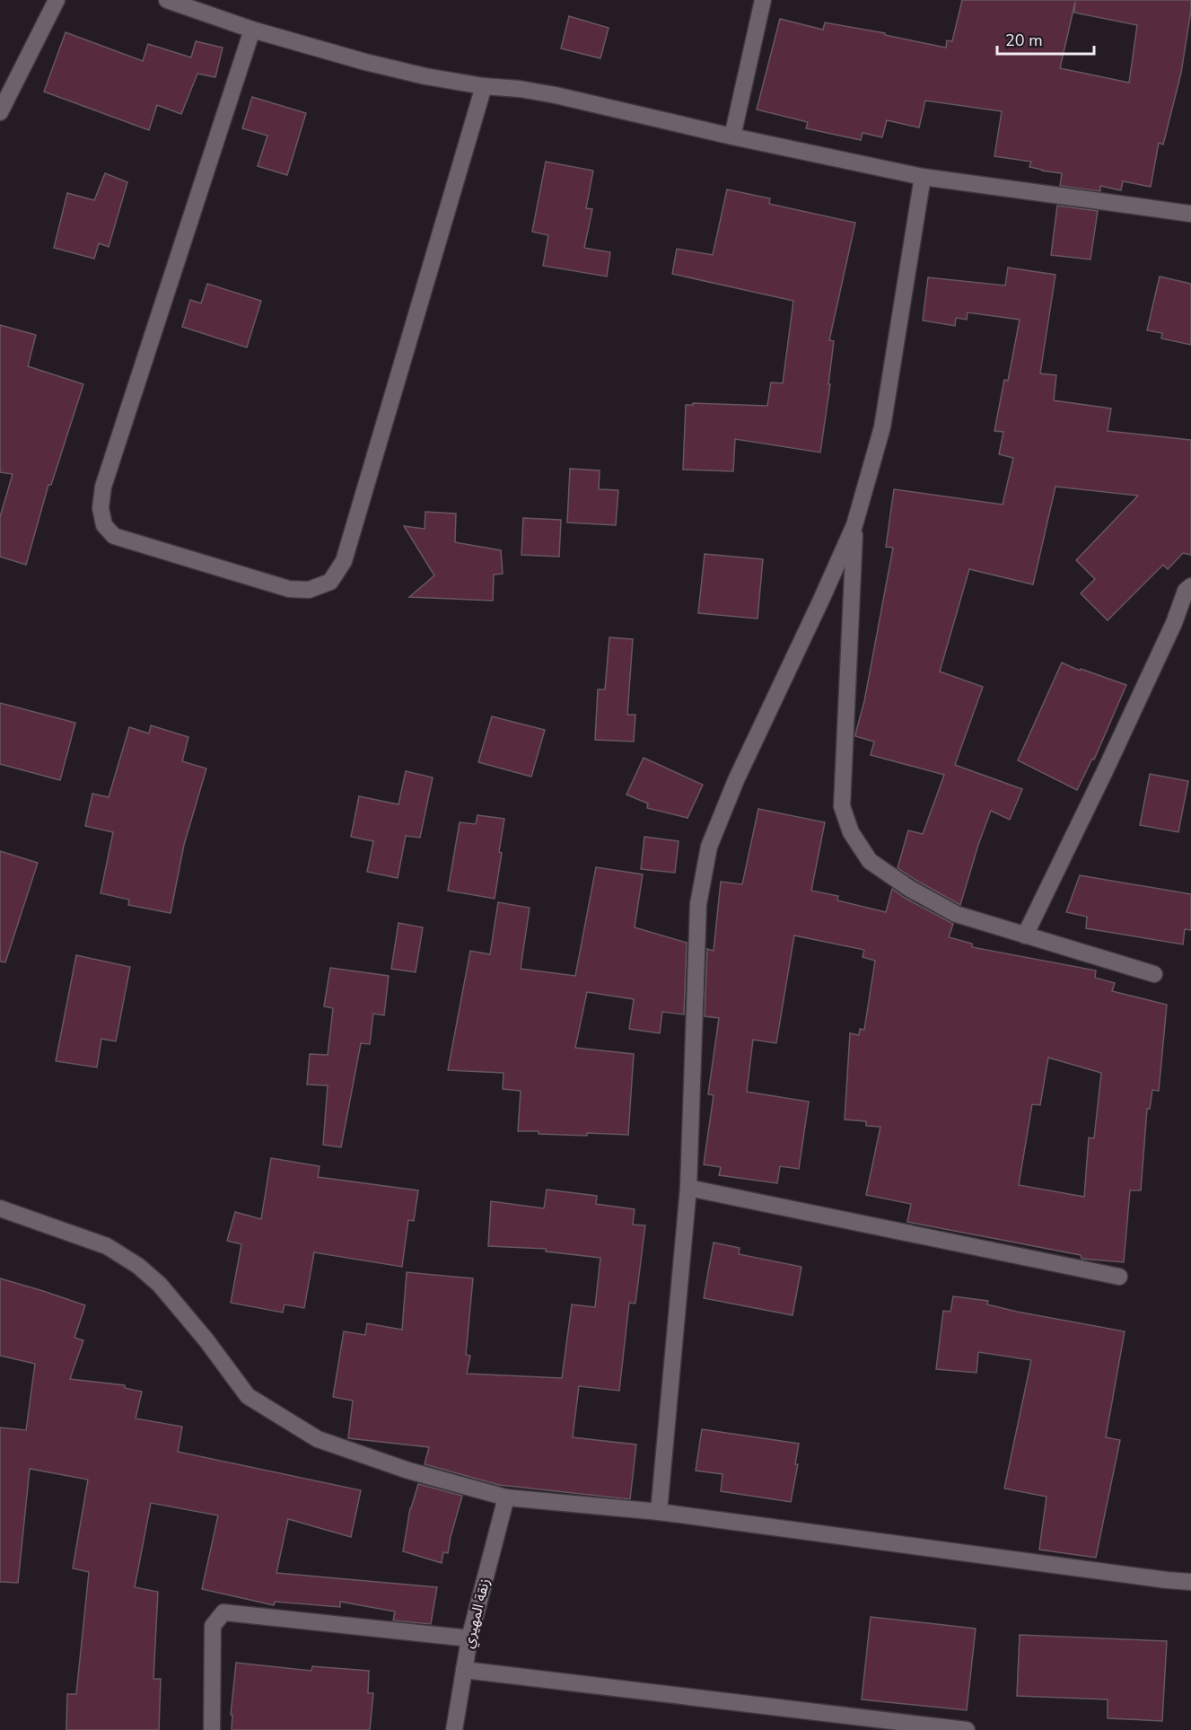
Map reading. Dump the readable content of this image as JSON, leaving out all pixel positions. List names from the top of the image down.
{
  "streets": {
    "street": ["زنقة المهيري"]
  },
  "scale_bar": "20 m"
}
